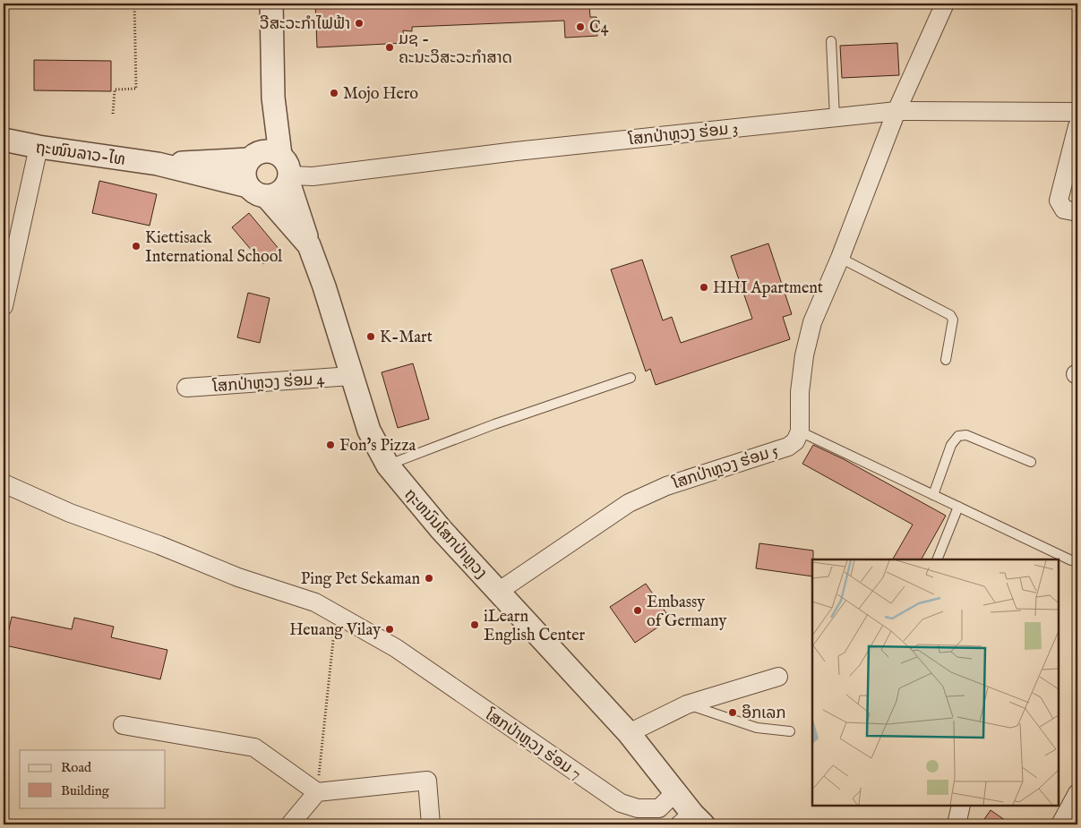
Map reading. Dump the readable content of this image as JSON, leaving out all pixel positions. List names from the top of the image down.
{
  "streets": {
    "street": [
      "ໂສກປ່າຫຼວງ ຮ່ອມ 3",
      "ຖະໜົນລາວ-ໄທ",
      "ໂສກປ່າຫຼວງ ຮ່ອມ 4",
      "ໂສກປ່າຫຼວງ ຮ່ອມ 5",
      "ຖະຫນົນໂສກປ່າຫຼວງ",
      "ໂສກປ່າຫຼວງ ຮ່ອມ 7"
    ]
  },
  "crossings": [
    ["ໂສກປ່າຫຼວງ ຮ່ອມ 3", "ຖະໜົນລາວ-ໄທ"],
    ["ໂສກປ່າຫຼວງ ຮ່ອມ 3", "ຖະຫນົນໂສກປ່າຫຼວງ"],
    ["ຖະໜົນລາວ-ໄທ", "ຖະຫນົນໂສກປ່າຫຼວງ"],
    ["ໂສກປ່າຫຼວງ ຮ່ອມ 4", "ຖະຫນົນໂສກປ່າຫຼວງ"],
    ["ໂສກປ່າຫຼວງ ຮ່ອມ 5", "ຖະຫນົນໂສກປ່າຫຼວງ"],
    ["ຖະຫນົນໂສກປ່າຫຼວງ", "ໂສກປ່າຫຼວງ ຮ່ອມ 7"]
  ],
  "places": [
    "ວີສະວະກຳໄຟຟ້າ",
    "C4",
    "ມຊ - ຄະນະວິສະວະກຳສາດ",
    "Mojo Hero",
    "Kiettisack International School",
    "HHI Apartment",
    "K-Mart",
    "Fon's Pizza",
    "Ping Pet Sekaman",
    "Embassy of Germany",
    "iLearn English Center",
    "Heuang Vilay",
    "ອິກເລກ"
  ],
  "legend": ["Road", "Building"]
}
